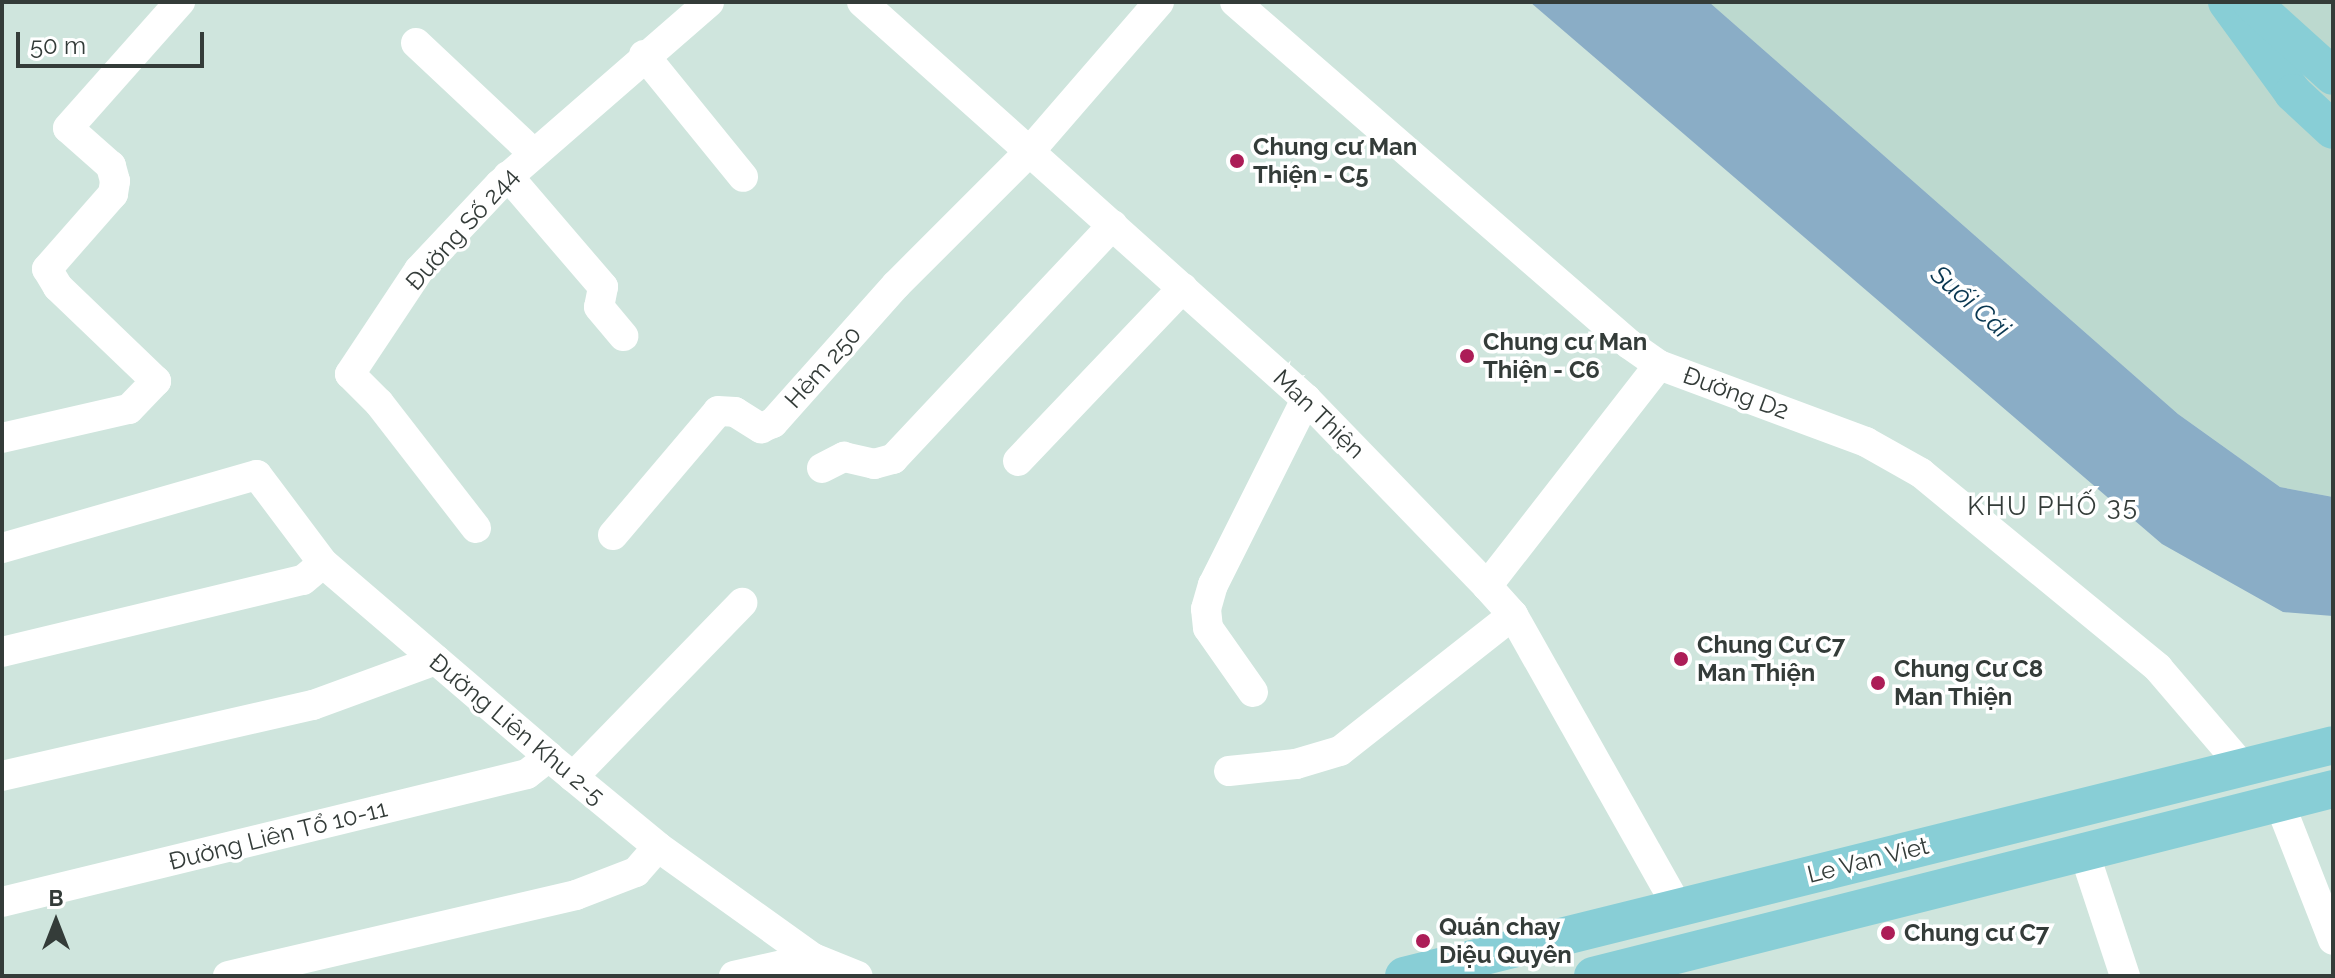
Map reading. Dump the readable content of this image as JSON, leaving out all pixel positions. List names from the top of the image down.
{
  "streets": {
    "main road": ["Le Van Viet"],
    "street": [
      "Đường Số 244",
      "Hẻm 250",
      "Đường D2",
      "Man Thiện",
      "Đường Liên Khu 2-5",
      "Đường Liên Tổ 10-11"
    ]
  },
  "crossings": [
    ["Hẻm 250", "Man Thiện"],
    ["Đường D2", "Le Van Viet"],
    ["Man Thiện", "Le Van Viet"],
    ["Đường Liên Khu 2-5", "Đường Liên Tổ 10-11"]
  ],
  "districts": ["KHU PHỐ 35"],
  "water": ["Suối Cái"],
  "places": [
    "Chung cư Man Thiện - C5",
    "Chung cư Man Thiện - C6",
    "Chung Cư C7 Man Thiện",
    "Chung Cư C8 Man Thiện",
    "Chung cư C7",
    "Quán chay Diệu Quyên"
  ],
  "scale_bar": "50 m",
  "north": "top"
}
